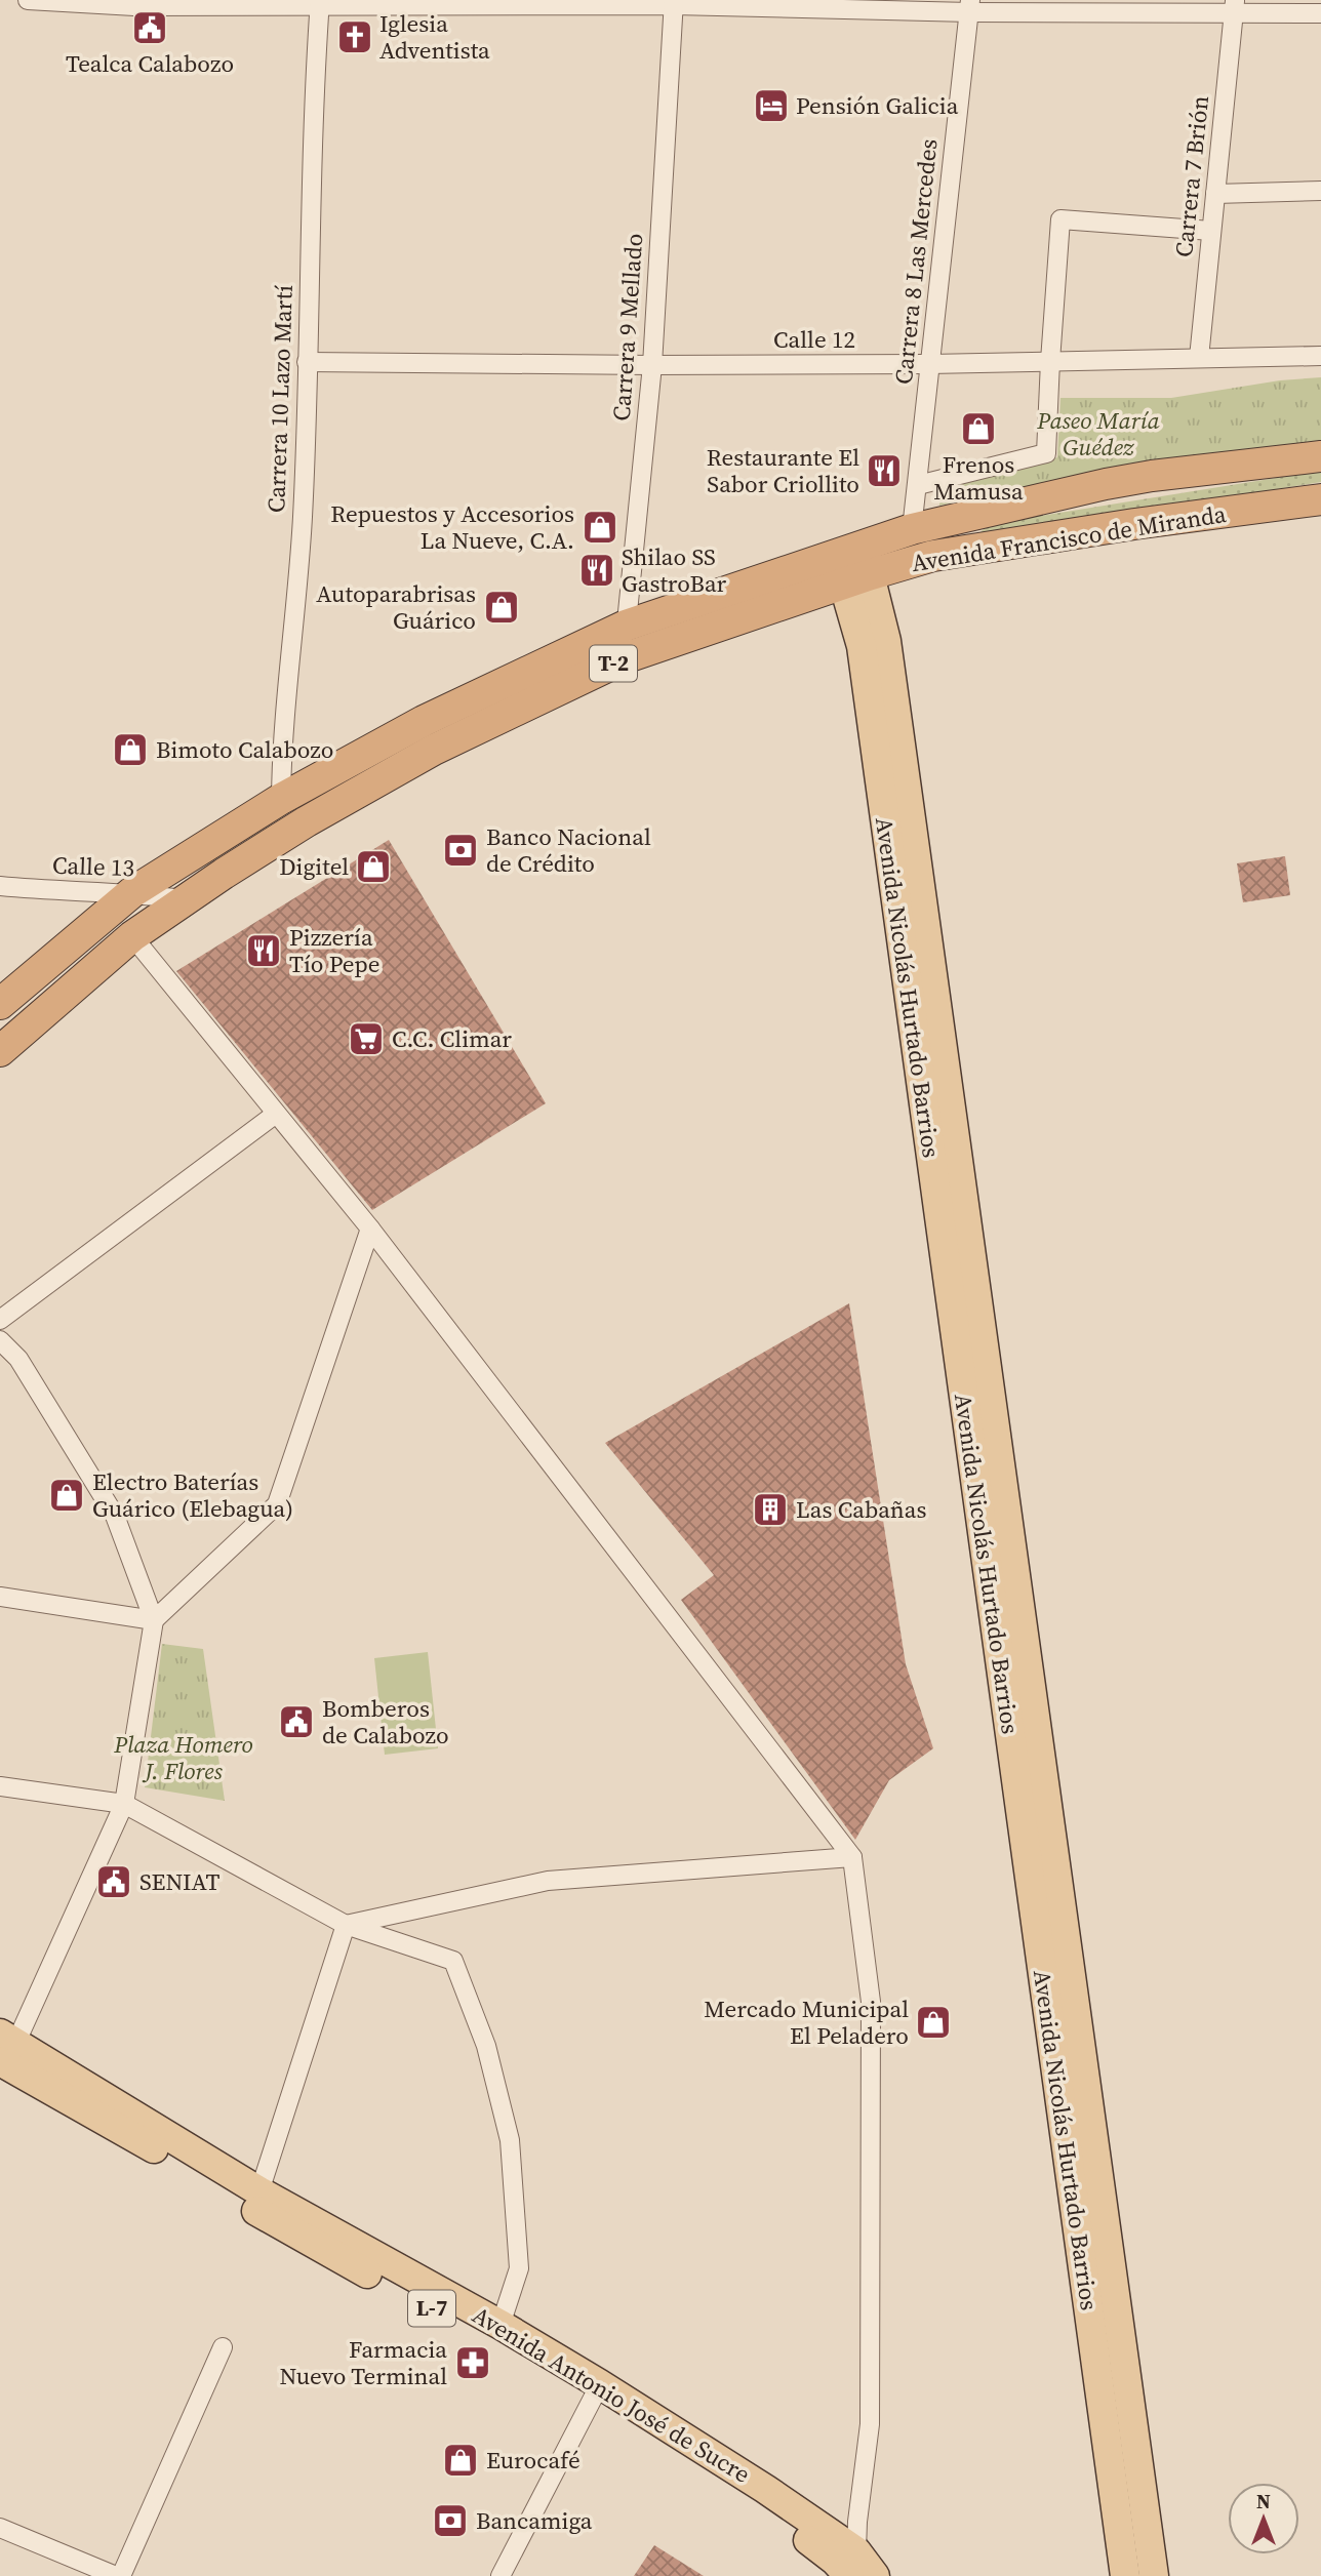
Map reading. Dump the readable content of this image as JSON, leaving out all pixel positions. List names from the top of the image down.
{
  "streets": {
    "highway": ["Avenida Francisco de Miranda", "T-2"],
    "main road": ["Avenida Nicolás Hurtado Barrios", "L-7", "Avenida Antonio José de Sucre"],
    "street": [
      "Carrera 7 Brión",
      "Carrera 8 Las Mercedes",
      "Carrera 9 Mellado",
      "Calle 12",
      "Carrera 10 Lazo Martí",
      "Calle 13"
    ]
  },
  "crossings": [
    ["Carrera 7 Brión", "Calle 12"],
    ["Carrera 8 Las Mercedes", "Calle 12"],
    ["Carrera 8 Las Mercedes", "Avenida Francisco de Miranda"],
    ["Carrera 9 Mellado", "Calle 12"],
    ["Carrera 9 Mellado", "Avenida Francisco de Miranda"],
    ["Calle 12", "Carrera 10 Lazo Martí"],
    ["Carrera 10 Lazo Martí", "Avenida Francisco de Miranda"],
    ["Avenida Francisco de Miranda", "Calle 13"],
    ["Avenida Francisco de Miranda", "Avenida Nicolás Hurtado Barrios"]
  ],
  "parks": ["Paseo María Guédez", "Plaza Homero J. Flores"],
  "places": {
    "public building": ["Tealca Calabozo", "Bomberos de Calabozo", "SENIAT"],
    "church": ["Iglesia Adventista"],
    "hotel": ["Pensión Galicia"],
    "shop": [
      "Frenos Mamusa",
      "Repuestos y Accesorios La Nueve, C.A.",
      "Autoparabrisas Guárico",
      "Bimoto Calabozo",
      "Digitel",
      "Electro Baterías Guárico (Elebagua)",
      "Mercado Municipal El Peladero",
      "Eurocafé"
    ],
    "restaurant": ["Restaurante El Sabor Criollito", "Shilao SS GastroBar", "Pizzería Tío Pepe"],
    "bank": ["Banco Nacional de Crédito", "Bancamiga"],
    "supermarket": ["C.C. Climar"],
    "building": ["Las Cabañas"],
    "pharmacy": ["Farmacia Nuevo Terminal"]
  },
  "north": "top"
}
